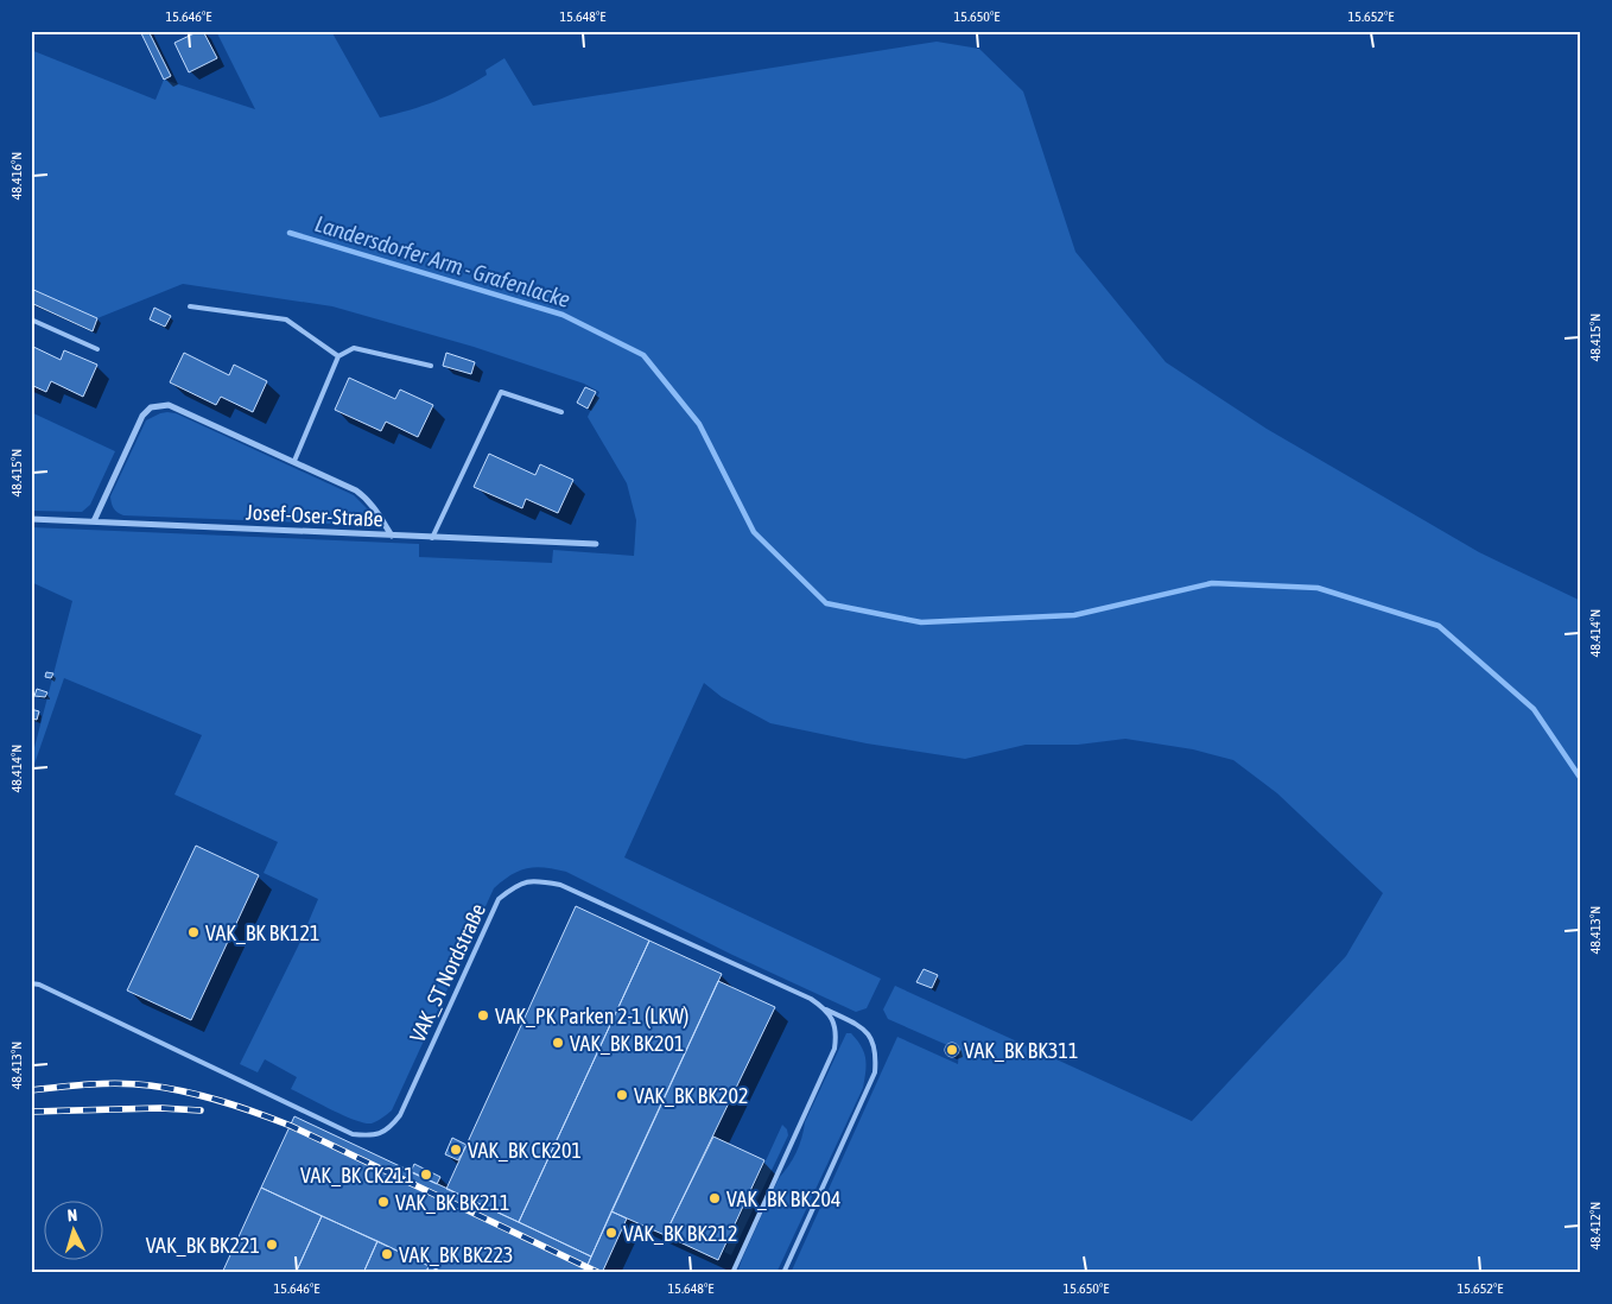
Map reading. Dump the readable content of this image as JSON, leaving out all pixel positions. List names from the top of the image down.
{
  "streets": {
    "street": ["Josef-Oser-Straße"],
    "lane": ["VAK_ST Nordstraße"]
  },
  "water": ["Landersdorfer Arm - Grafenlacke"],
  "places": [
    "VAK_BK BK121",
    "VAK_PK Parken 2-1 (LKW)",
    "VAK_BK BK201",
    "VAK_BK BK311",
    "VAK_BK BK202",
    "VAK_BK CK201",
    "VAK_BK CK211",
    "VAK_BK BK204",
    "VAK_BK BK211",
    "VAK_BK BK212",
    "VAK_BK BK221",
    "VAK_BK BK223"
  ],
  "north": "top",
  "coordinates": [
    "15.646°E",
    "15.648°E",
    "15.650°E",
    "15.652°E",
    "48.416°N",
    "48.415°N",
    "48.414°N",
    "48.413°N",
    "48.412°N"
  ]
}
